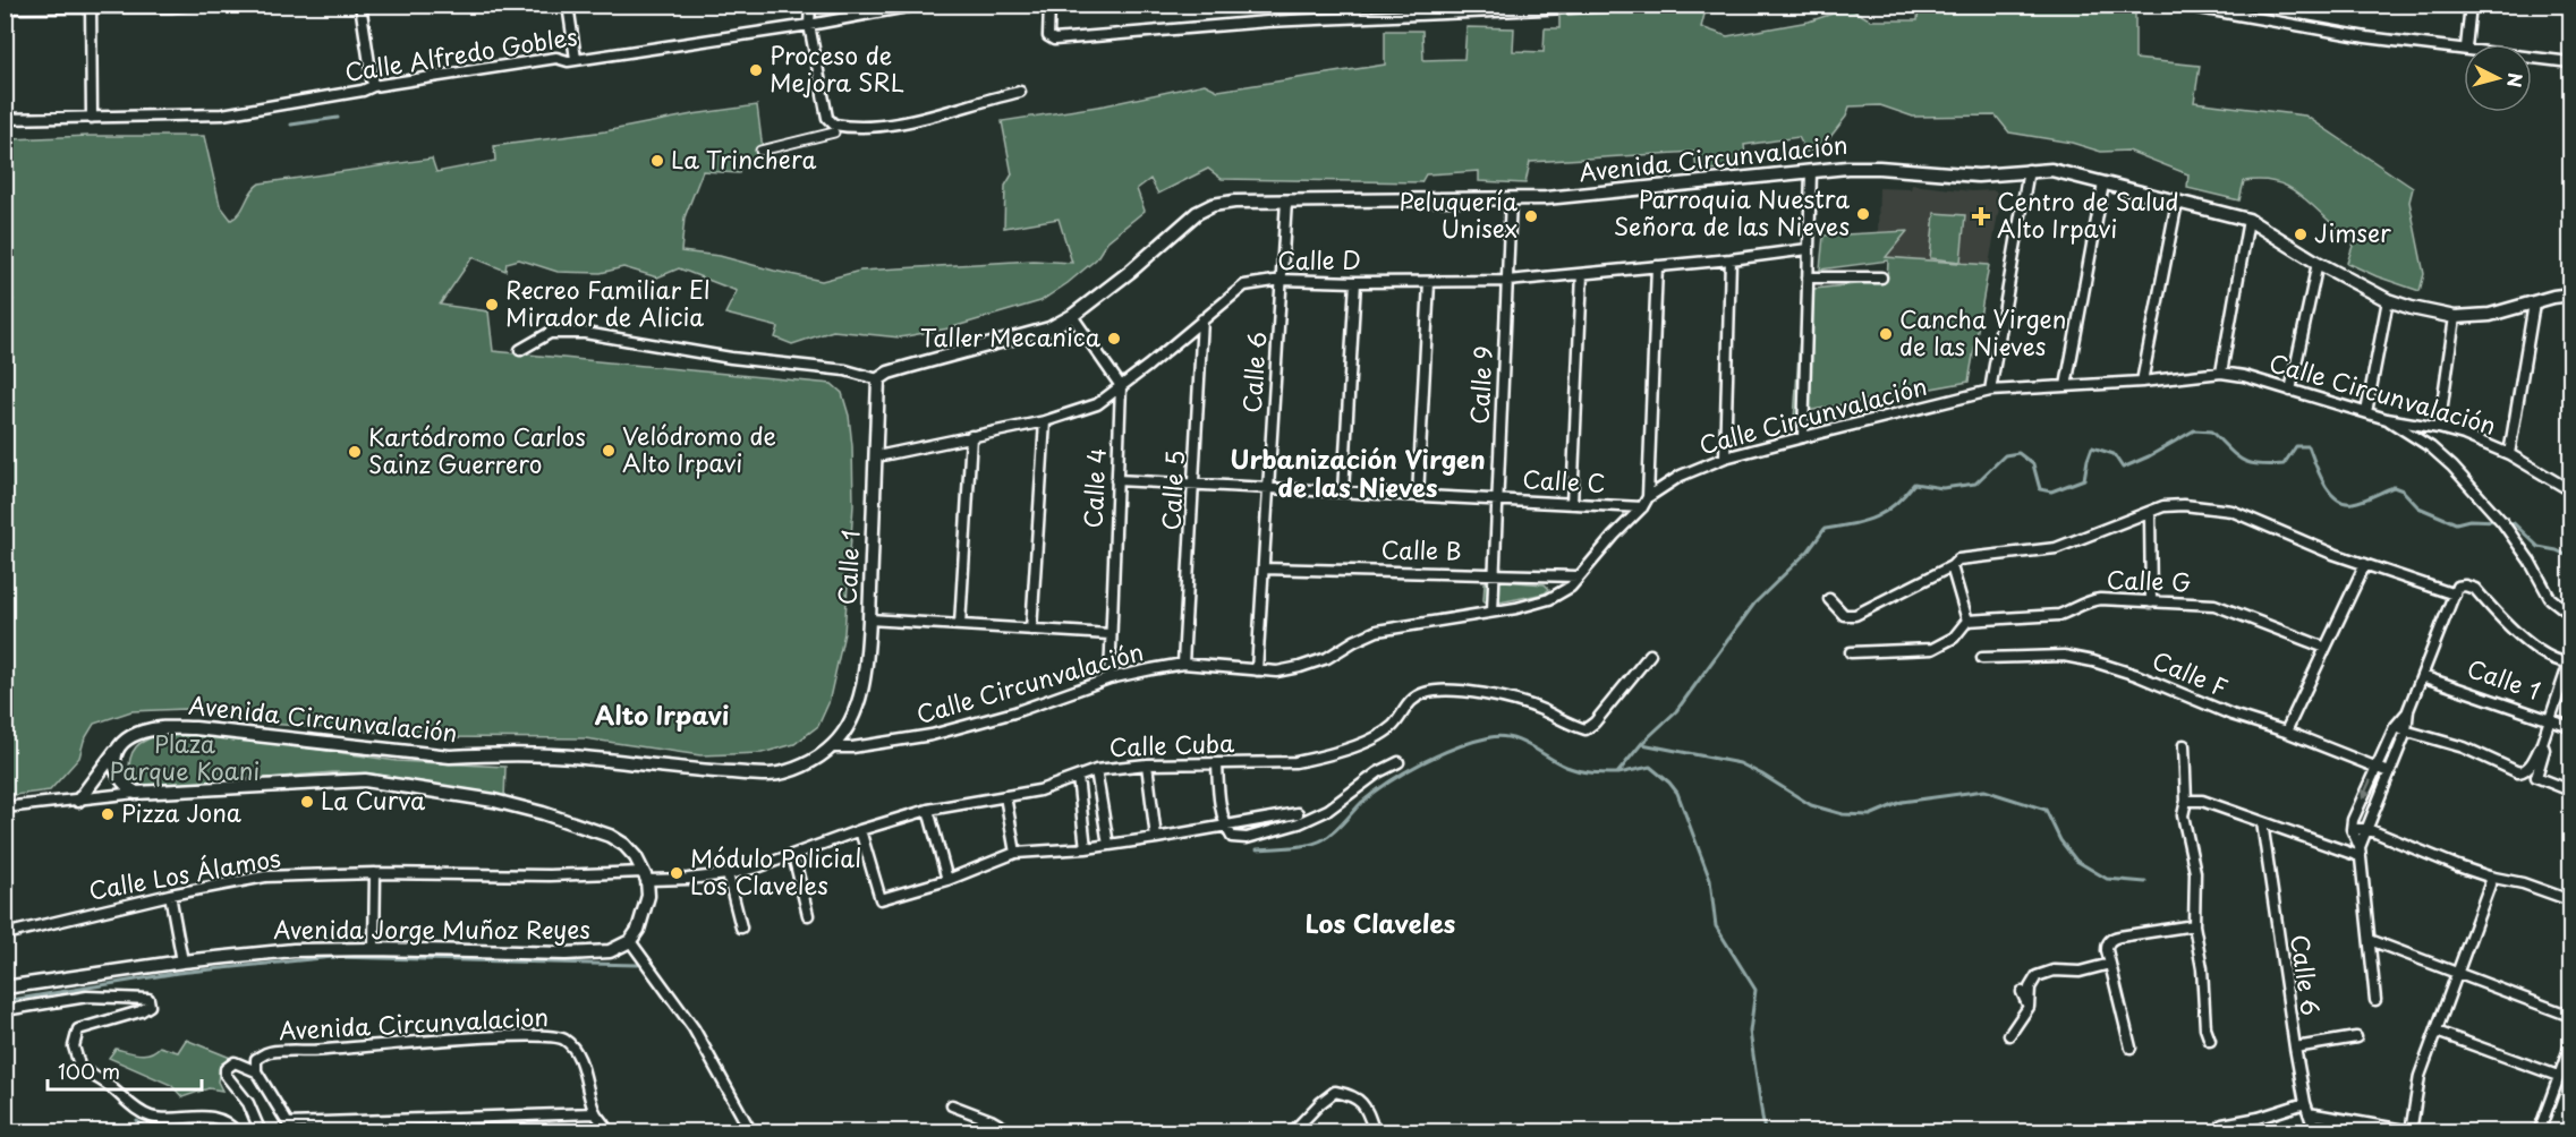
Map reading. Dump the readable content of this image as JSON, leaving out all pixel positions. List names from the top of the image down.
{
  "streets": {
    "street": [
      "Calle Alfredo Gobles",
      "Avenida Circunvalación",
      "Calle D",
      "Calle 6",
      "Calle 9",
      "Calle Circunvalación",
      "Calle C",
      "Calle 4",
      "Calle 5",
      "Calle B",
      "Calle 1",
      "Calle G",
      "Calle F",
      "Calle Cuba",
      "Calle Los Álamos",
      "Avenida Jorge Muñoz Reyes",
      "Avenida Circunvalacion"
    ]
  },
  "crossings": [
    ["Avenida Circunvalación", "Calle 6"],
    ["Avenida Circunvalación", "Calle 9"],
    ["Avenida Circunvalación", "Calle Circunvalación"],
    ["Avenida Circunvalación", "Calle 1"],
    ["Calle D", "Calle 6"],
    ["Calle D", "Calle 9"],
    ["Calle D", "Calle 4"],
    ["Calle D", "Calle 5"],
    ["Calle D", "Calle 1"],
    ["Calle 6", "Calle Circunvalación"],
    ["Calle 6", "Calle C"],
    ["Calle 6", "Calle B"],
    ["Calle 9", "Calle Circunvalación"],
    ["Calle 9", "Calle C"],
    ["Calle 9", "Calle B"],
    ["Calle Circunvalación", "Calle C"],
    ["Calle Circunvalación", "Calle 4"],
    ["Calle Circunvalación", "Calle 5"],
    ["Calle Circunvalación", "Calle B"],
    ["Calle Circunvalación", "Calle 1"],
    ["Calle C", "Calle 4"],
    ["Calle C", "Calle 5"],
    ["Calle Cuba", "Calle Los Álamos"]
  ],
  "districts": ["Urbanización Virgen de las Nieves", "Alto Irpavi", "Los Claveles"],
  "parks": ["Plaza Parque Koani"],
  "places": {
    "other": [
      "Proceso de Mejora SRL",
      "La Trinchera",
      "Parroquia Nuestra Señora de las Nieves",
      "Peluquería Unisex",
      "Jimser",
      "Recreo Familiar El Mirador de Alicia",
      "Cancha Virgen de las Nieves",
      "Taller Mecanica",
      "Velódromo de Alto Irpavi",
      "Kartódromo Carlos Sainz Guerrero",
      "La Curva",
      "Pizza Jona",
      "Módulo Policial Los Claveles"
    ],
    "health": ["Centro de Salud Alto Irpavi"]
  },
  "scale_bar": "100 m",
  "north": "right"
}
